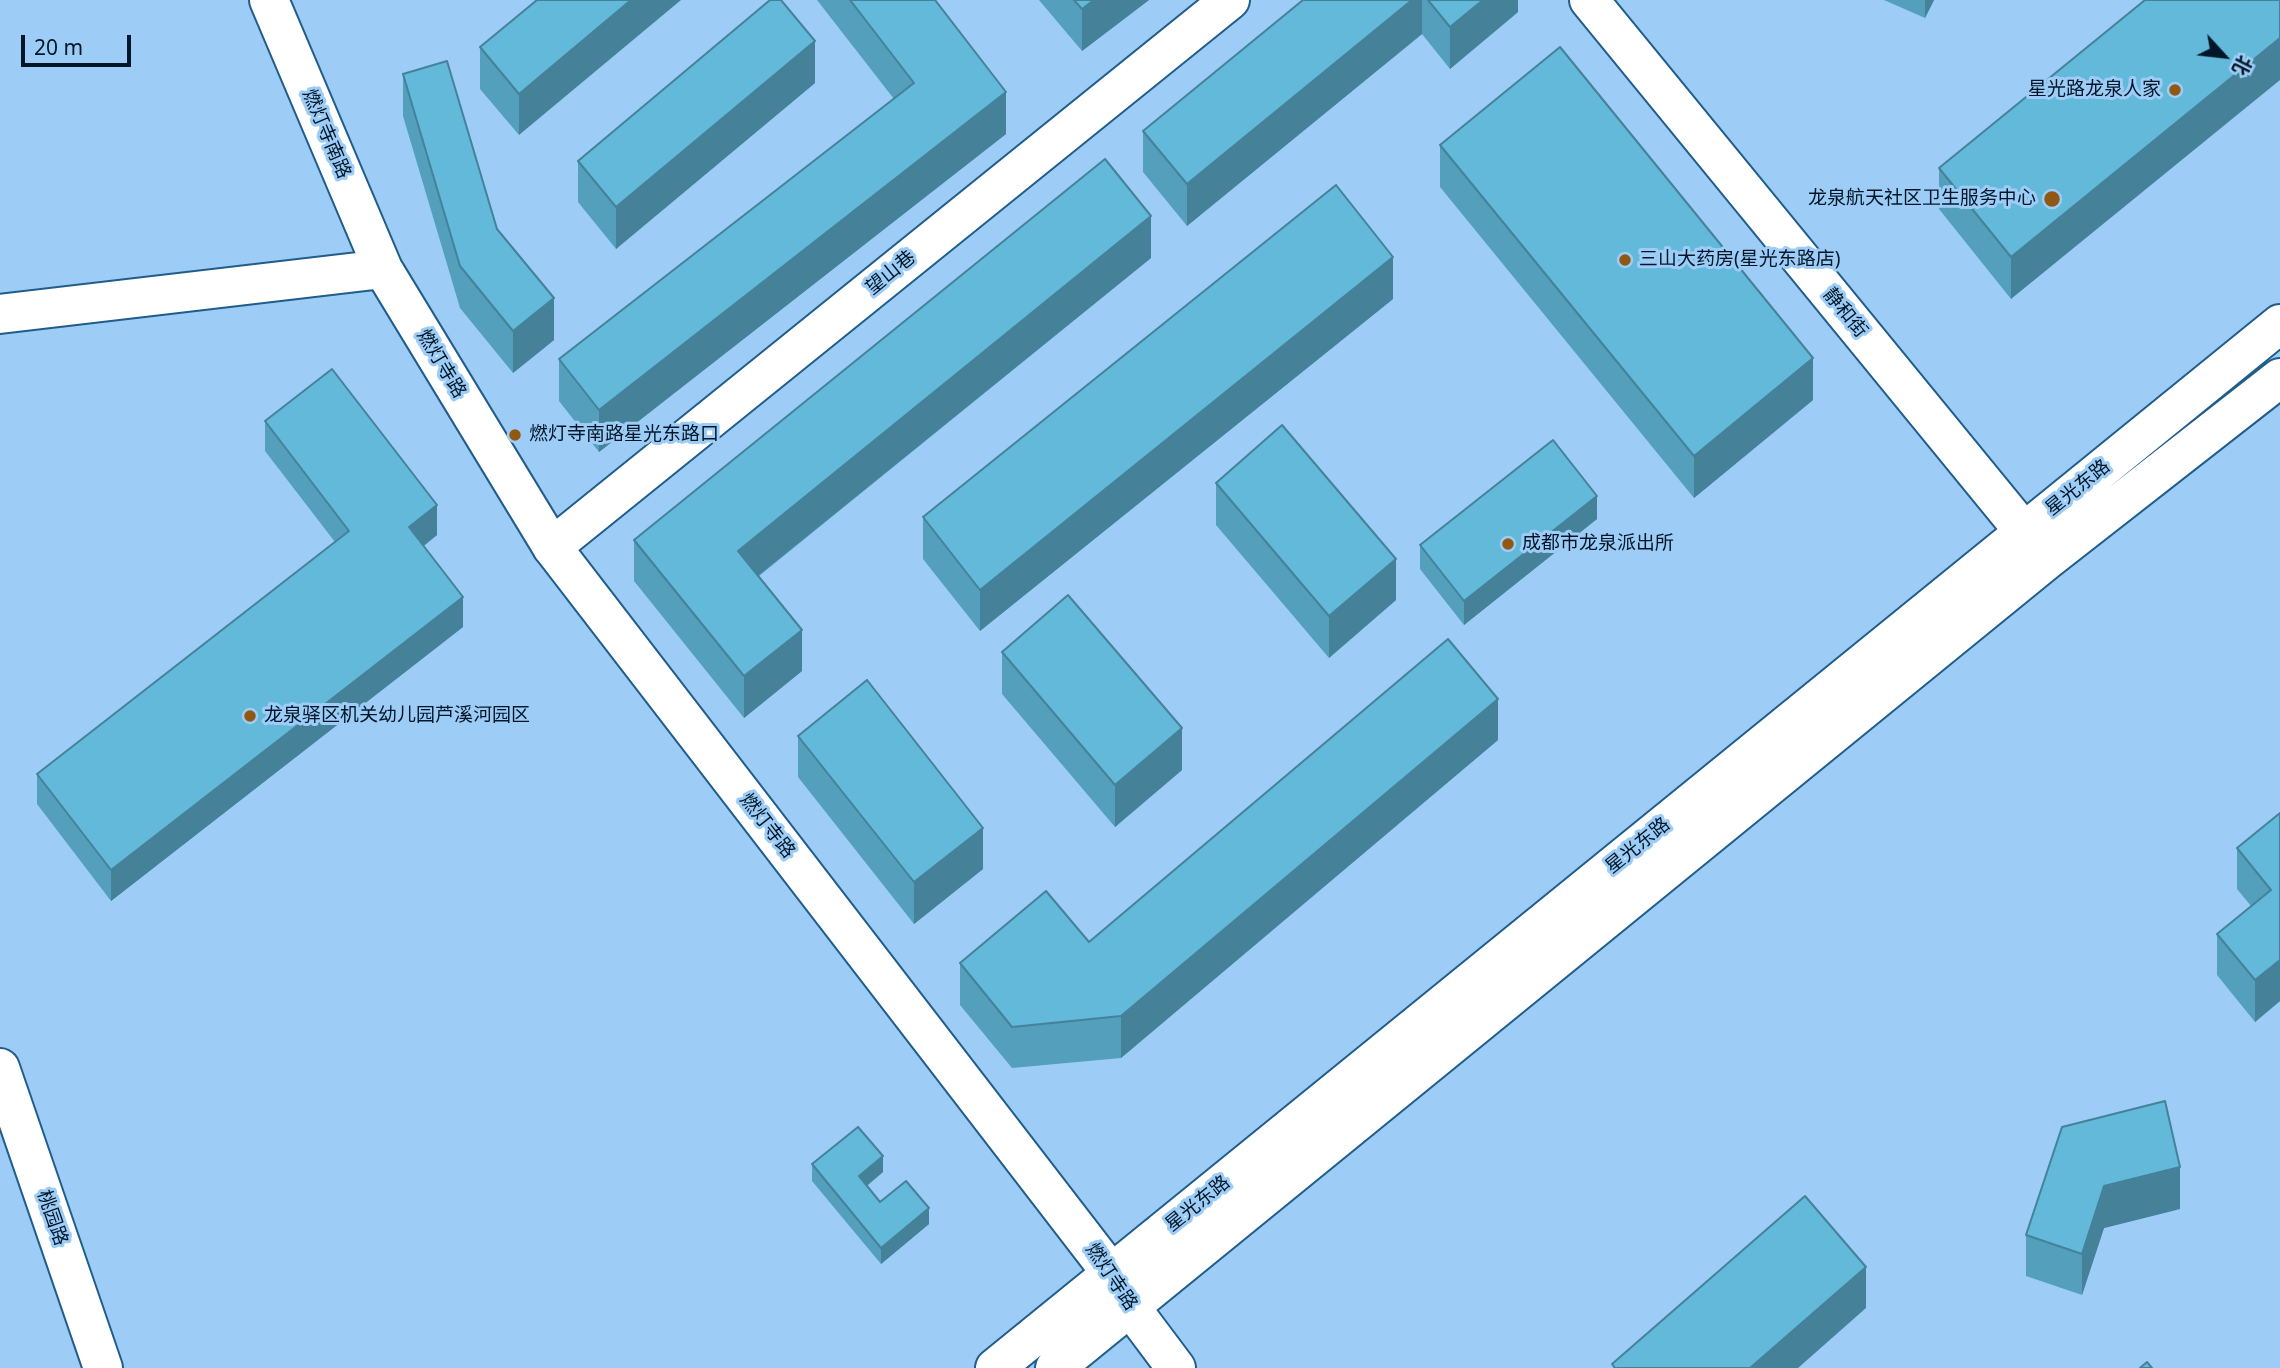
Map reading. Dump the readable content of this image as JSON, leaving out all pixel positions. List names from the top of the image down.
{
  "streets": {
    "street": [
      "燃灯寺南路",
      "望山巷",
      "静和街",
      "燃灯寺路",
      "星光东路",
      "桃园路"
    ]
  },
  "crossings": [
    ["燃灯寺南路", "燃灯寺路"],
    ["望山巷", "燃灯寺路"],
    ["静和街", "星光东路"],
    ["燃灯寺路", "星光东路"]
  ],
  "places": [
    "星光路龙泉人家",
    "龙泉航天社区卫生服务中心",
    "三山大药房(星光东路店)",
    "燃灯寺南路星光东路口",
    "成都市龙泉派出所",
    "龙泉驿区机关幼儿园芦溪河园区"
  ],
  "scale_bar": "20 m",
  "north": "bottom right"
}
